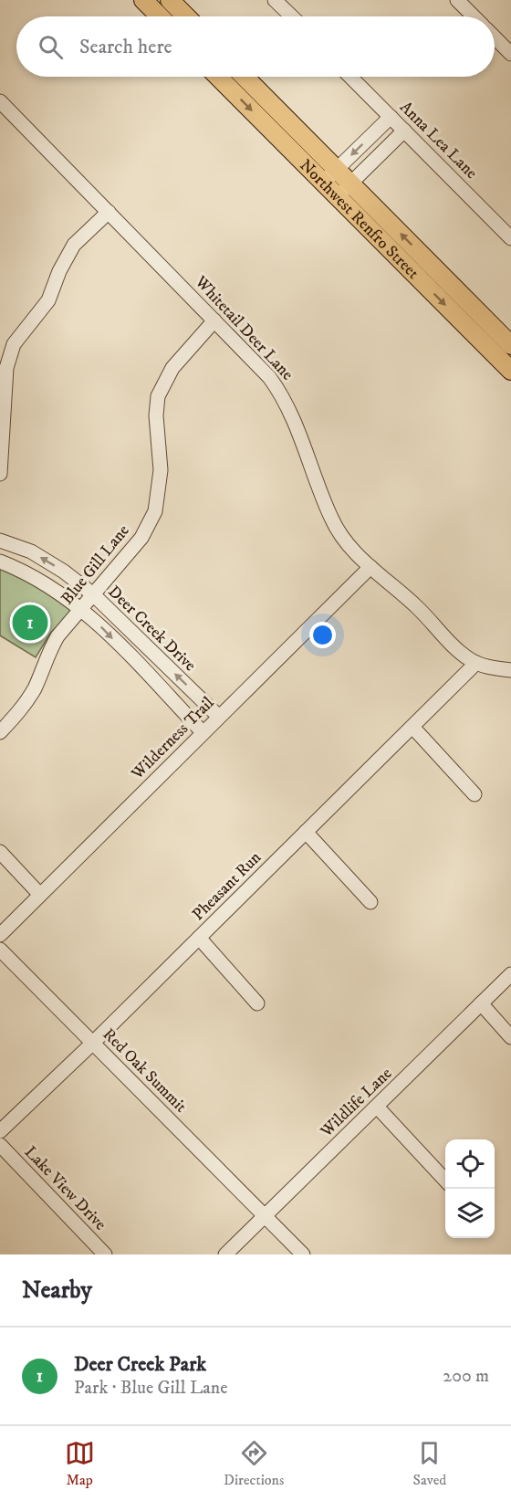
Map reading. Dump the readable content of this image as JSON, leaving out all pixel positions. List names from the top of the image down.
{
  "streets": {
    "main road": ["Northwest Renfro Street"],
    "street": [
      "Anna Lea Lane",
      "Whitetail Deer Lane",
      "Blue Gill Lane",
      "Deer Creek Drive",
      "Wilderness Trail",
      "Pheasant Run",
      "Red Oak Summit",
      "Wildlife Lane",
      "Lake View Drive"
    ]
  },
  "crossings": [
    ["Whitetail Deer Lane", "Blue Gill Lane"],
    ["Whitetail Deer Lane", "Wilderness Trail"],
    ["Whitetail Deer Lane", "Pheasant Run"],
    ["Blue Gill Lane", "Deer Creek Drive"],
    ["Deer Creek Drive", "Wilderness Trail"],
    ["Pheasant Run", "Red Oak Summit"],
    ["Red Oak Summit", "Wildlife Lane"]
  ],
  "page": {
    "search": "Search here",
    "pins": "1",
    "heading": "Nearby",
    "list": [
      {
        "mark": "1",
        "name": "Deer Creek Park",
        "note": "Park · Blue Gill Lane",
        "value": "200 m"
      }
    ],
    "nav": ["Map", "Directions", "Saved"]
  }
}
